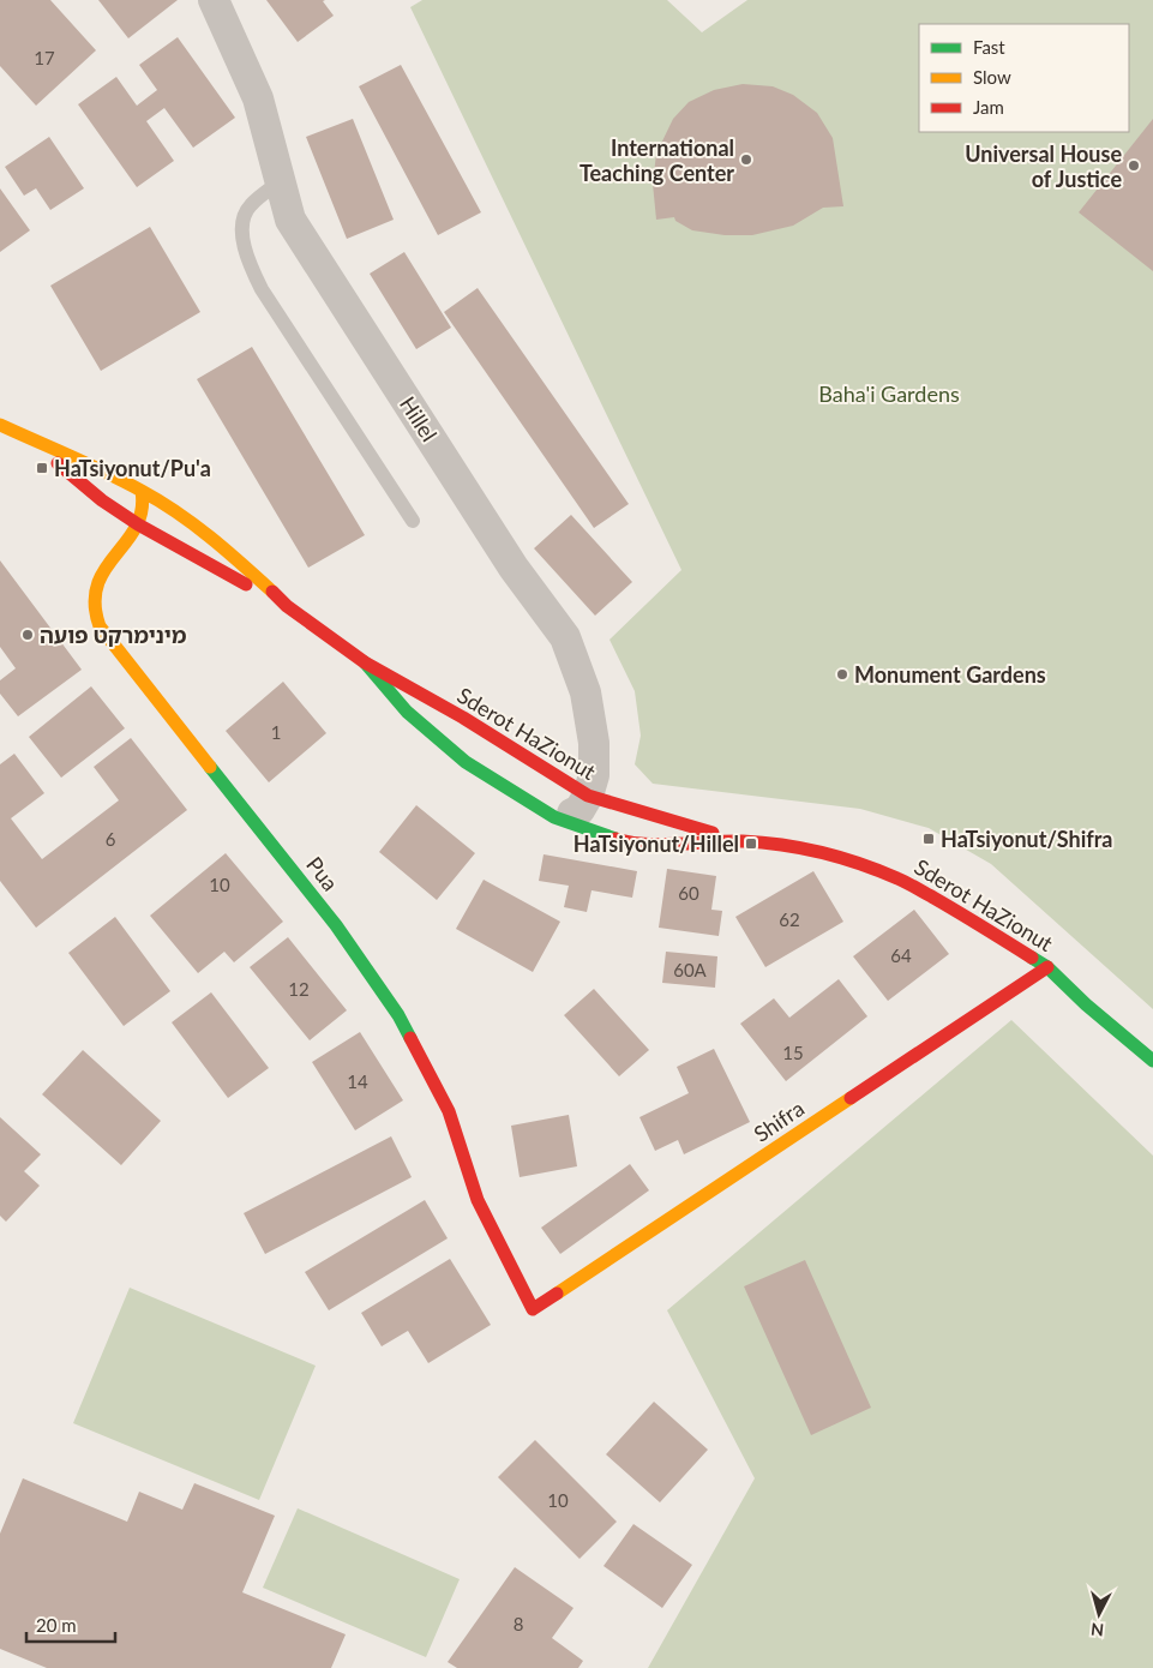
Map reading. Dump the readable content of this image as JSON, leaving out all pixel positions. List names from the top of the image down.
{
  "streets": {
    "street": [
      "Hillel",
      "Sderot HaZionut",
      "Pua",
      "Shifra"
    ]
  },
  "crossings": [
    ["Hillel", "Sderot HaZionut"],
    ["Sderot HaZionut", "Pua"],
    ["Sderot HaZionut", "Shifra"],
    ["Pua", "Shifra"]
  ],
  "parks": ["Baha'i Gardens"],
  "places": {
    "other": [
      "International Teaching Center",
      "Universal House of Justice",
      "מינימרקט פועה",
      "Monument Gardens"
    ],
    "transit": ["HaTsiyonut/Pu'a", "HaTsiyonut/Shifra", "HaTsiyonut/Hillel"]
  },
  "house_numbers": [
    "17",
    "1",
    "6",
    "10",
    "60",
    "62",
    "64",
    "60A",
    "12",
    "15",
    "14",
    "10",
    "8"
  ],
  "legend": ["Fast", "Slow", "Jam"],
  "scale_bar": "20 m",
  "north": "bottom"
}
